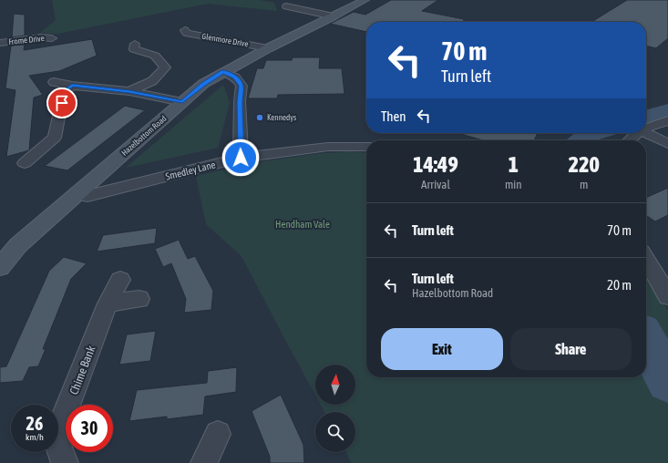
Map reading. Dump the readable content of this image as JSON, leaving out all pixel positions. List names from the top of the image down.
{
  "streets": {
    "street": [
      "Frome Drive",
      "Glenmore Drive",
      "Hazelbottom Road",
      "Smedley Lane",
      "Chime Bank"
    ]
  },
  "crossings": [
    ["Glenmore Drive", "Hazelbottom Road"],
    ["Hazelbottom Road", "Smedley Lane"]
  ],
  "parks": ["Hendham Vale"],
  "places": ["Kennedys"],
  "north": "top",
  "page": {
    "turn": ["70 m", "Turn left"],
    "then": "Then",
    "eta": [
      "14:49",
      "Arrival",
      "1",
      "min",
      "220",
      "m"
    ],
    "list": [
      {
        "name": "Turn left",
        "value": "70 m"
      },
      {
        "name": "Turn left",
        "note": "Hazelbottom Road",
        "value": "20 m"
      }
    ],
    "buttons": ["Exit", "Share"],
    "speed": "26 km/h",
    "limit": "30"
  }
}
